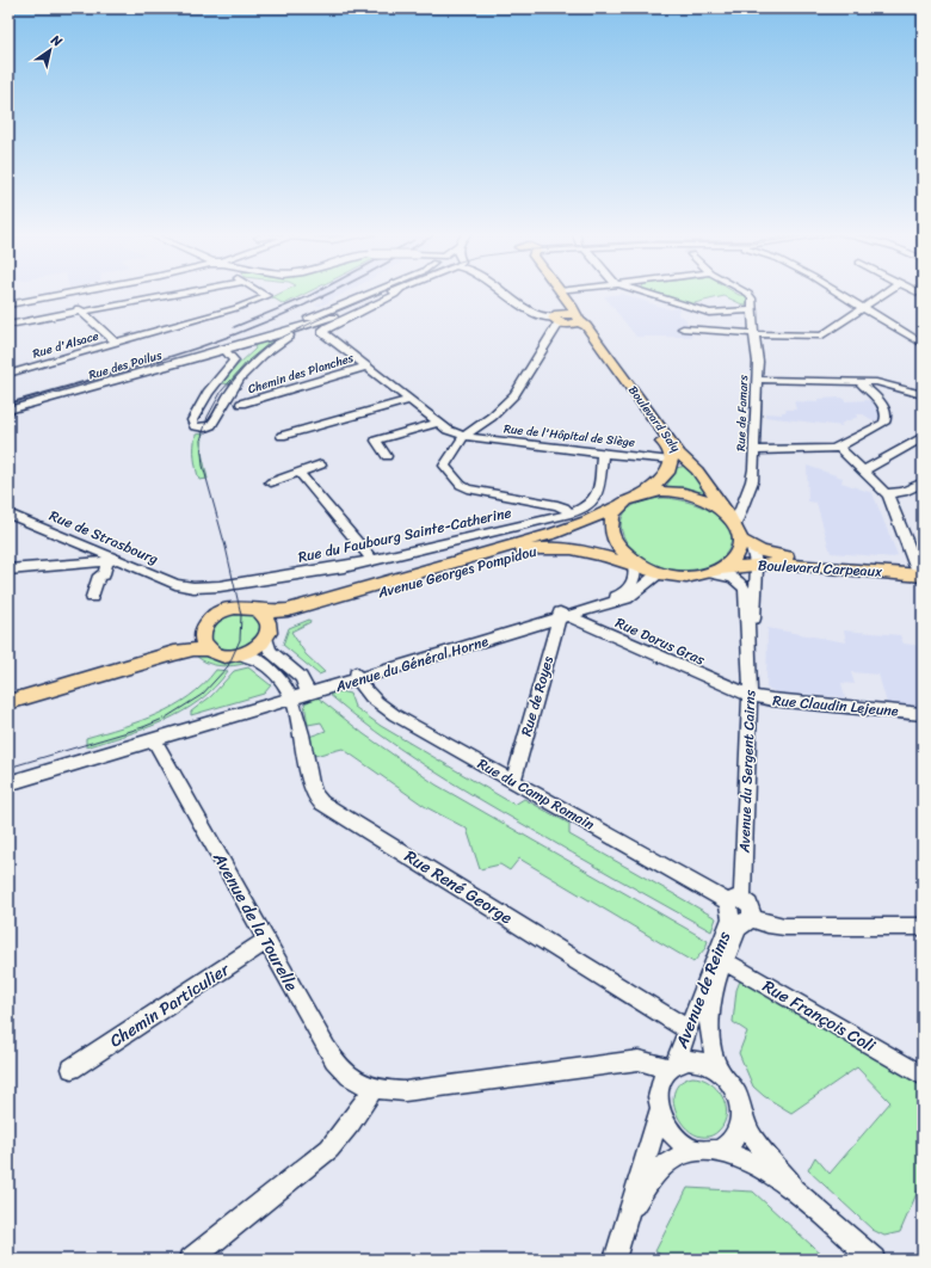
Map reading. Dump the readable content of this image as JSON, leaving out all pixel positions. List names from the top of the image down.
{
  "streets": {
    "main road": ["Boulevard Saly", "Boulevard Carpeaux", "Avenue Georges Pompidou"],
    "street": [
      "Rue d'Alsace",
      "Rue des Poilus",
      "Chemin des Planches",
      "Rue de Famars",
      "Rue de l'Hôpital de Siège",
      "Rue du Faubourg Sainte-Catherine",
      "Rue de Strasbourg",
      "Rue Dorus Gras",
      "Avenue du Général Horne",
      "Rue de Royes",
      "Rue Claudin Lejeune",
      "Avenue du Sergent Cairns",
      "Rue du Camp Romain",
      "Rue René George",
      "Avenue de la Tourelle",
      "Avenue de Reims",
      "Chemin Particulier",
      "Rue François Coli"
    ]
  },
  "crossings": [
    ["Chemin des Planches", "Rue de l'Hôpital de Siège"],
    ["Rue de Famars", "Boulevard Saly"],
    ["Rue de Famars", "Boulevard Carpeaux"],
    ["Rue de Famars", "Avenue Georges Pompidou"],
    ["Rue de Famars", "Avenue du Général Horne"],
    ["Rue de Famars", "Avenue du Sergent Cairns"],
    ["Boulevard Saly", "Rue de l'Hôpital de Siège"],
    ["Boulevard Saly", "Boulevard Carpeaux"],
    ["Boulevard Saly", "Avenue Georges Pompidou"],
    ["Boulevard Saly", "Avenue du Général Horne"],
    ["Boulevard Saly", "Avenue du Sergent Cairns"],
    ["Rue de l'Hôpital de Siège", "Rue du Faubourg Sainte-Catherine"],
    ["Rue du Faubourg Sainte-Catherine", "Rue de Strasbourg"],
    ["Boulevard Carpeaux", "Avenue Georges Pompidou"],
    ["Boulevard Carpeaux", "Avenue du Général Horne"],
    ["Boulevard Carpeaux", "Avenue du Sergent Cairns"],
    ["Avenue Georges Pompidou", "Avenue du Général Horne"],
    ["Avenue Georges Pompidou", "Avenue du Sergent Cairns"],
    ["Rue Dorus Gras", "Avenue du Général Horne"],
    ["Rue Dorus Gras", "Rue de Royes"],
    ["Rue Dorus Gras", "Rue Claudin Lejeune"],
    ["Rue Dorus Gras", "Avenue du Sergent Cairns"],
    ["Avenue du Général Horne", "Rue de Royes"],
    ["Avenue du Général Horne", "Avenue du Sergent Cairns"],
    ["Avenue du Général Horne", "Rue du Camp Romain"],
    ["Avenue du Général Horne", "Rue René George"],
    ["Avenue du Général Horne", "Avenue de la Tourelle"],
    ["Rue de Royes", "Rue du Camp Romain"],
    ["Rue Claudin Lejeune", "Avenue du Sergent Cairns"],
    ["Avenue du Sergent Cairns", "Rue du Camp Romain"],
    ["Avenue du Sergent Cairns", "Avenue de Reims"],
    ["Rue du Camp Romain", "Avenue de Reims"],
    ["Rue René George", "Avenue de Reims"],
    ["Avenue de la Tourelle", "Avenue de Reims"],
    ["Avenue de la Tourelle", "Chemin Particulier"],
    ["Avenue de Reims", "Rue François Coli"]
  ],
  "north": "top right"
}
